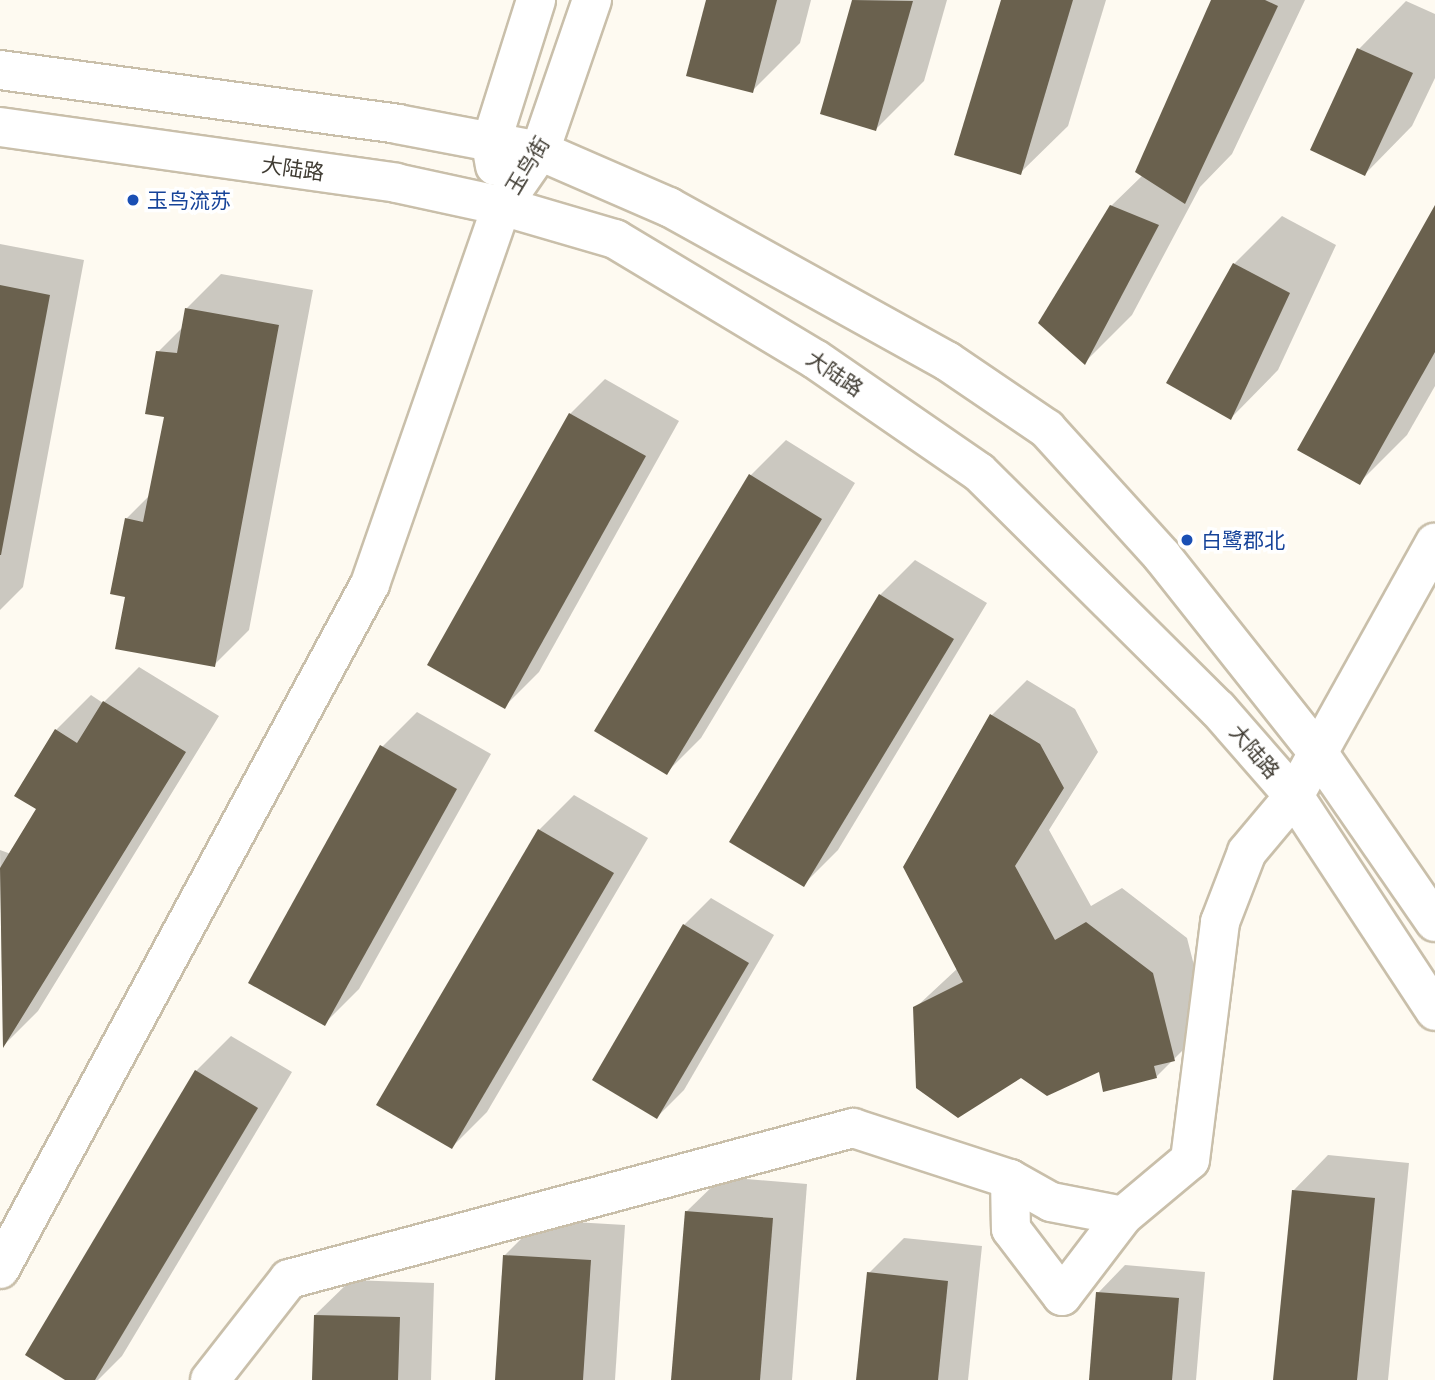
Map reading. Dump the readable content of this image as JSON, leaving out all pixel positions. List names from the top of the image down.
{
  "streets": {
    "main road": ["玉鸟街", "大陆路"]
  },
  "crossings": [
    ["玉鸟街", "大陆路"]
  ],
  "places": ["玉鸟流苏", "白鹭郡北"]
}
